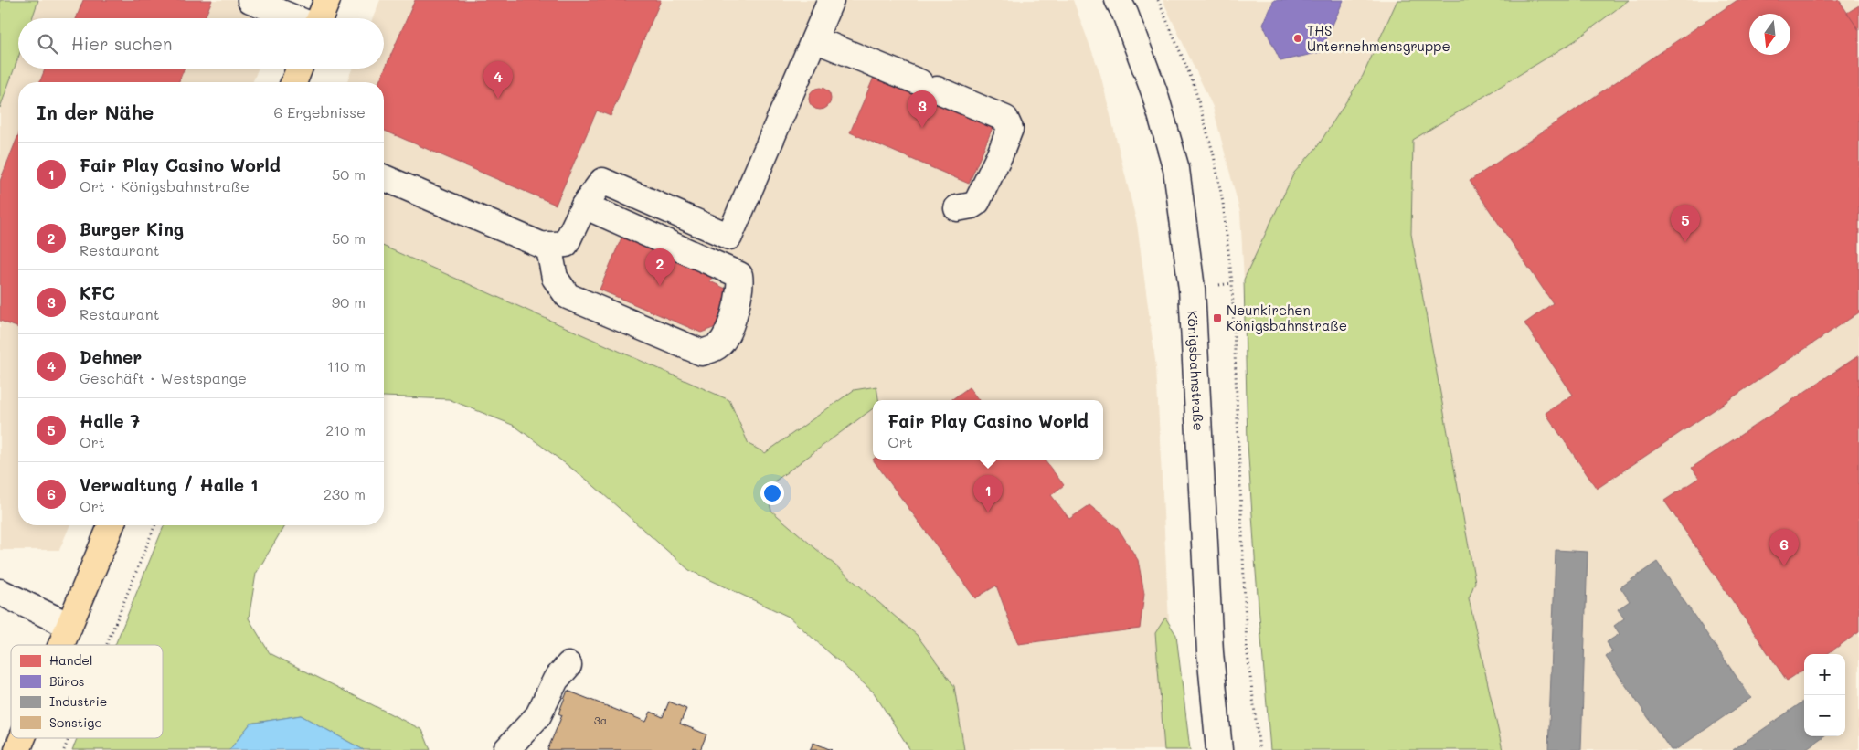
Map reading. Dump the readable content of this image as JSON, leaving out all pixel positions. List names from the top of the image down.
{
  "streets": {
    "street": ["Königsbahnstraße"]
  },
  "places": {
    "other": ["THS Unternehmensgruppe"],
    "transit": ["Neunkirchen Königsbahnstraße"]
  },
  "house_numbers": ["3a"],
  "legend": [
    "Handel",
    "Büros",
    "Industrie",
    "Sonstige"
  ],
  "north": "bottom",
  "page": {
    "search": "Hier suchen",
    "pins": [
      "4",
      "3",
      "5",
      "2",
      "1",
      "6"
    ],
    "heading": ["In der Nähe", "6 Ergebnisse"],
    "list": [
      {
        "mark": "1",
        "name": "Fair Play Casino World",
        "note": "Ort · Königsbahnstraße",
        "value": "50 m"
      },
      {
        "mark": "2",
        "name": "Burger King",
        "note": "Restaurant",
        "value": "50 m"
      },
      {
        "mark": "3",
        "name": "KFC",
        "note": "Restaurant",
        "value": "90 m"
      },
      {
        "mark": "4",
        "name": "Dehner",
        "note": "Geschäft · Westspange",
        "value": "110 m"
      },
      {
        "mark": "5",
        "name": "Halle 7",
        "note": "Ort",
        "value": "210 m"
      },
      {
        "mark": "6",
        "name": "Verwaltung / Halle 1",
        "note": "Ort",
        "value": "230 m"
      }
    ],
    "popup": ["Fair Play Casino World", "Ort"],
    "map_buttons": ["+", "−"]
  }
}
